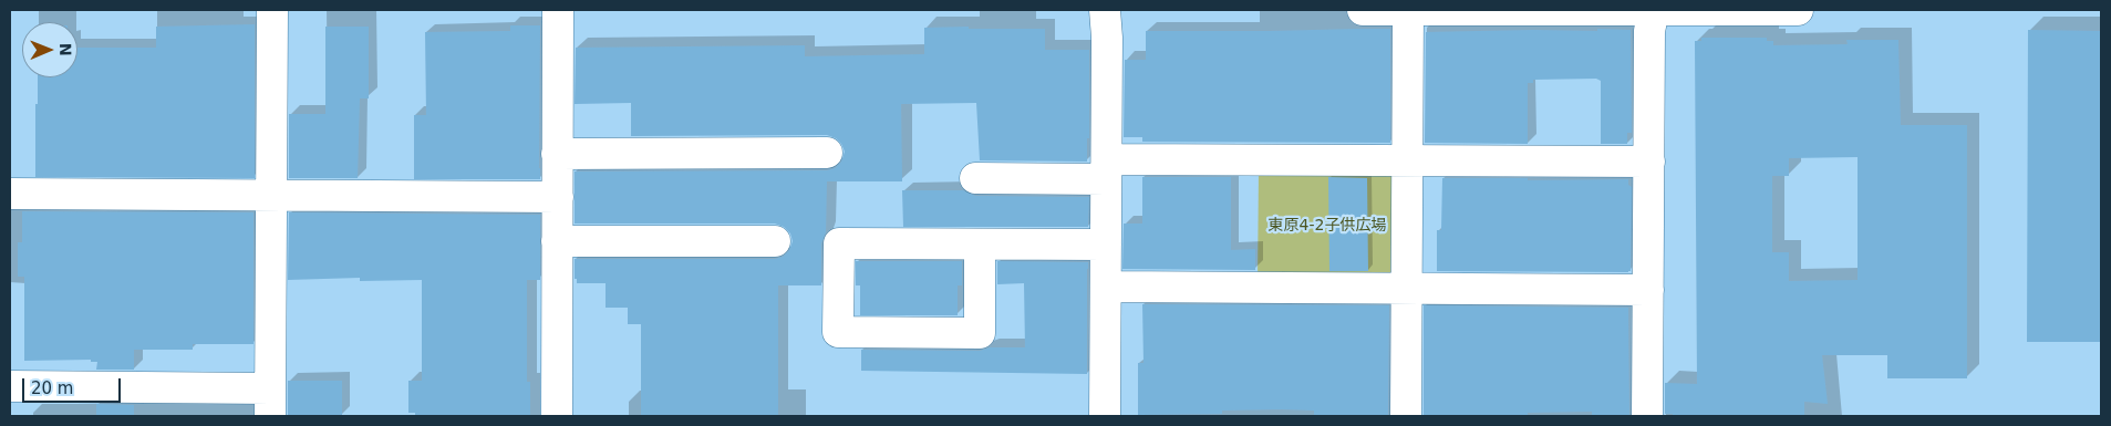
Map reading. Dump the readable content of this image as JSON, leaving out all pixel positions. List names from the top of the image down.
{
  "parks": ["東原4-2子供広場"],
  "scale_bar": "20 m",
  "north": "right"
}
